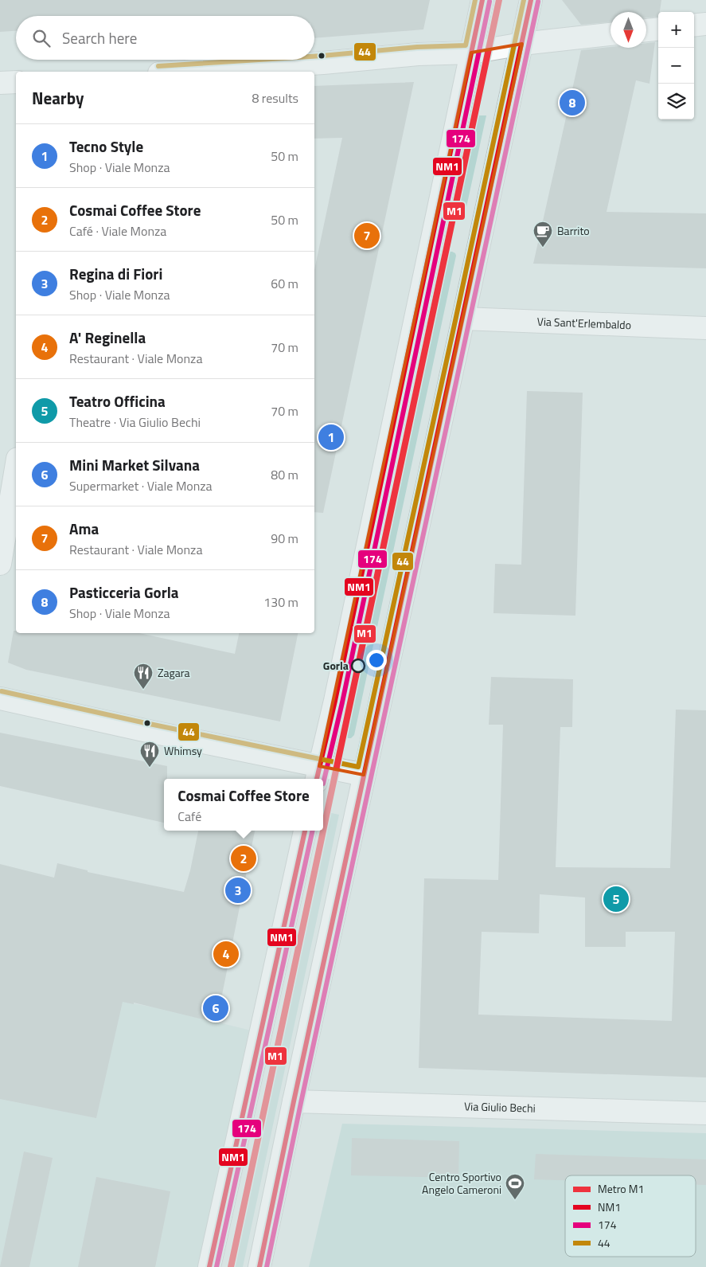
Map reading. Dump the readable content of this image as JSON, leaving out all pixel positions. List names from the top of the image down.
{
  "streets": {
    "main road": ["Via Sant'Erlembaldo", "Via Giulio Bechi"]
  },
  "places": {
    "cafe": ["Barrito"],
    "other": ["Gorla"],
    "restaurant": ["Zagara", "Whimsy"],
    "sports": ["Centro Sportivo Angelo Cameroni"]
  },
  "lines": [
    "metro line M1",
    "transit line NM1",
    "transit line 44",
    "transit line 174"
  ],
  "legend": [
    "Metro M1",
    "NM1",
    "174",
    "44"
  ],
  "north": "bottom",
  "page": {
    "map_buttons": ["+", "−"],
    "search": "Search here",
    "heading": ["Nearby", "8 results"],
    "pins": [
      "8",
      "7",
      "1",
      "2",
      "3",
      "5",
      "4",
      "6"
    ],
    "list": [
      {
        "mark": "1",
        "name": "Tecno Style",
        "note": "Shop · Viale Monza",
        "value": "50 m"
      },
      {
        "mark": "2",
        "name": "Cosmai Coffee Store",
        "note": "Café · Viale Monza",
        "value": "50 m"
      },
      {
        "mark": "3",
        "name": "Regina di Fiori",
        "note": "Shop · Viale Monza",
        "value": "60 m"
      },
      {
        "mark": "4",
        "name": "A' Reginella",
        "note": "Restaurant · Viale Monza",
        "value": "70 m"
      },
      {
        "mark": "5",
        "name": "Teatro Officina",
        "note": "Theatre · Via Giulio Bechi",
        "value": "70 m"
      },
      {
        "mark": "6",
        "name": "Mini Market Silvana",
        "note": "Supermarket · Viale Monza",
        "value": "80 m"
      },
      {
        "mark": "7",
        "name": "Ama",
        "note": "Restaurant · Viale Monza",
        "value": "90 m"
      },
      {
        "mark": "8",
        "name": "Pasticceria Gorla",
        "note": "Shop · Viale Monza",
        "value": "130 m"
      }
    ],
    "popup": ["Cosmai Coffee Store", "Café"]
  }
}
